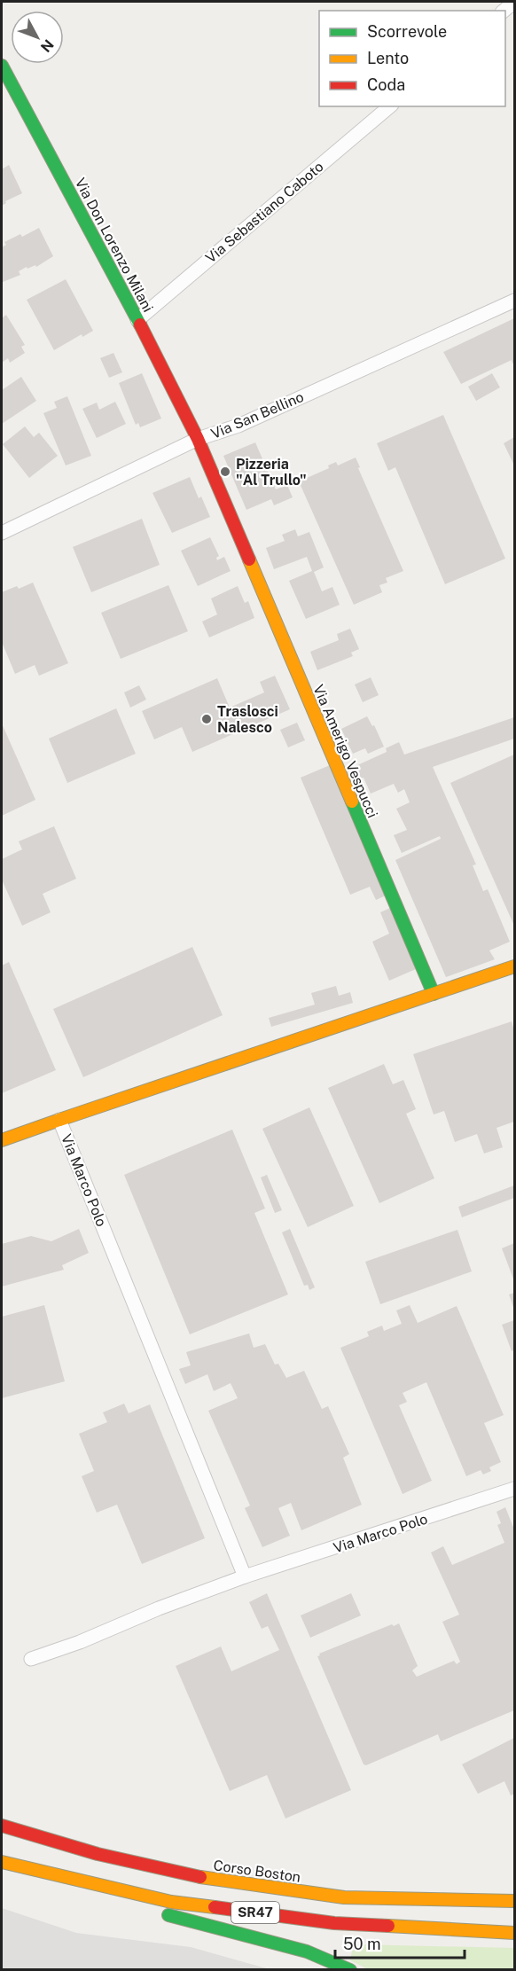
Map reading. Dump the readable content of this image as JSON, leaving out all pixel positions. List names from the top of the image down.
{
  "streets": {
    "main road": [
      "Via Don Lorenzo Milani",
      "Via Amerigo Vespucci",
      "Via Marco Polo",
      "Corso Boston",
      "SR47"
    ],
    "street": ["Via Sebastiano Caboto", "Via San Bellino"]
  },
  "crossings": [
    ["Via Sebastiano Caboto", "Via Don Lorenzo Milani"],
    ["Via Don Lorenzo Milani", "Via San Bellino"],
    ["Via Don Lorenzo Milani", "Via Amerigo Vespucci"],
    ["Via San Bellino", "Via Amerigo Vespucci"],
    ["Via Amerigo Vespucci", "Via Marco Polo"]
  ],
  "places": ["Pizzeria \"Al Trullo\"", "Traslosci Nalesco"],
  "legend": ["Scorrevole", "Lento", "Coda"],
  "scale_bar": "50 m",
  "north": "bottom right"
}
